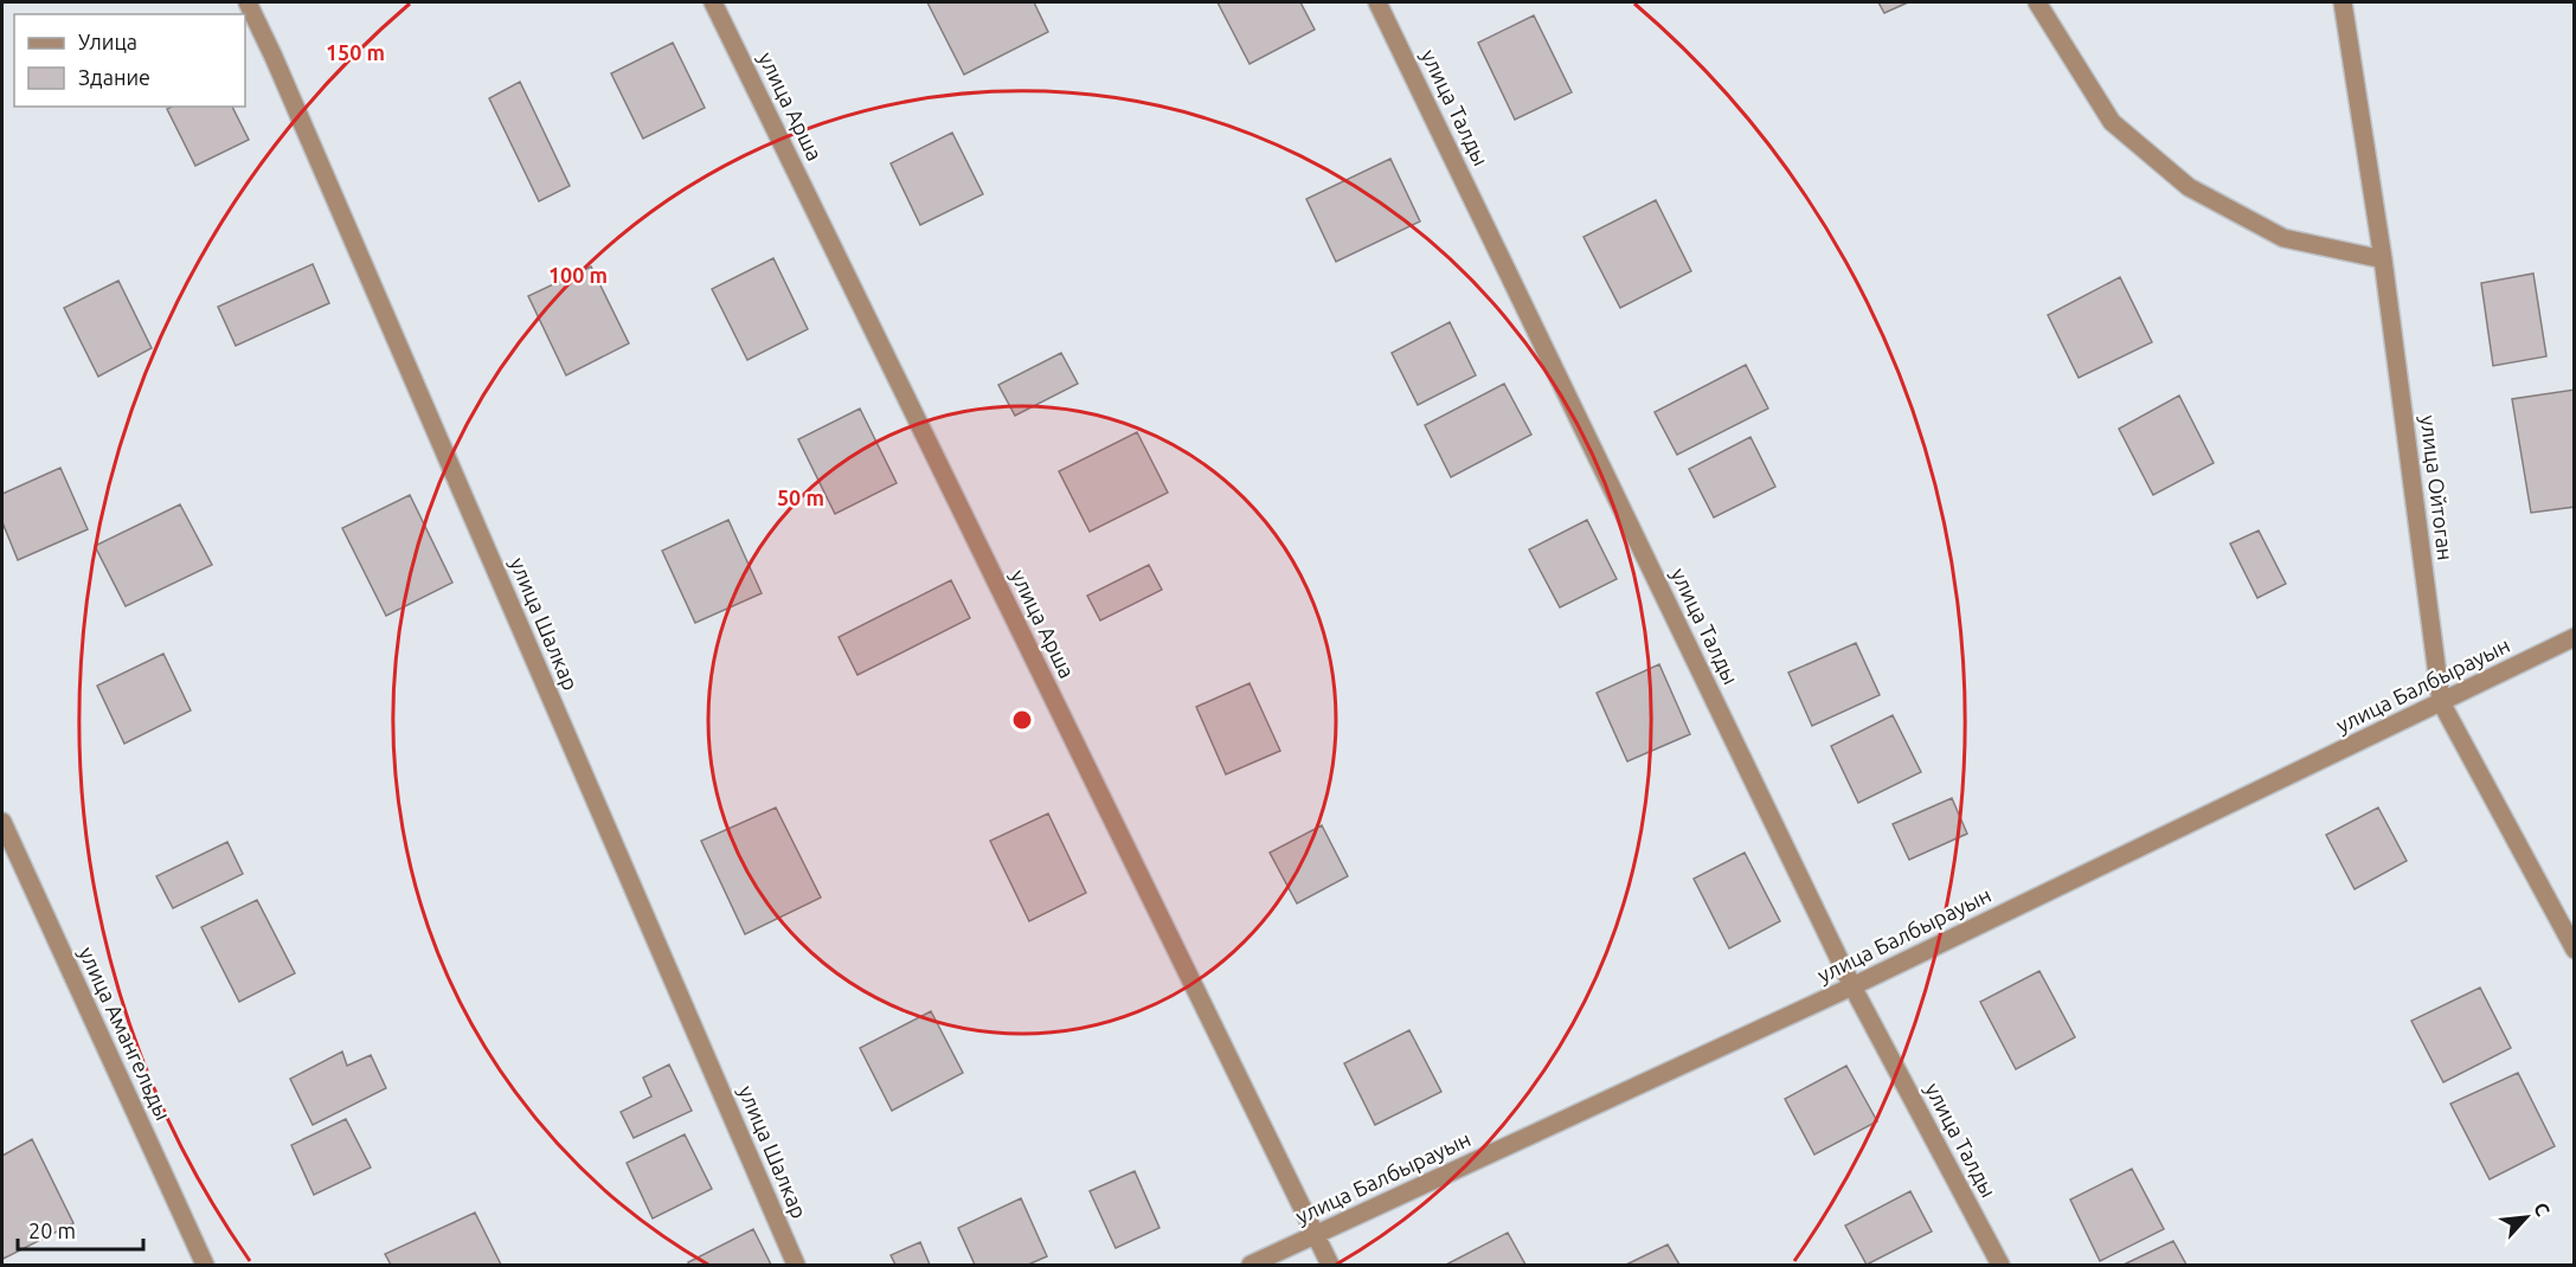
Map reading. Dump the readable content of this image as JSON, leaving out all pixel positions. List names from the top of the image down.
{
  "streets": {
    "street": [
      "улица Арша",
      "улица Талды",
      "улица Ойтоган",
      "улица Шалкар",
      "улица Балбырауын",
      "улица Амангельды"
    ]
  },
  "crossings": [
    ["улица Арша", "улица Балбырауын"],
    ["улица Талды", "улица Балбырауын"],
    ["улица Ойтоган", "улица Балбырауын"]
  ],
  "legend": ["Улица", "Здание"],
  "scale_bar": "20 m",
  "north": "top right",
  "rings": ["150 m", "100 m", "50 m"]
}
